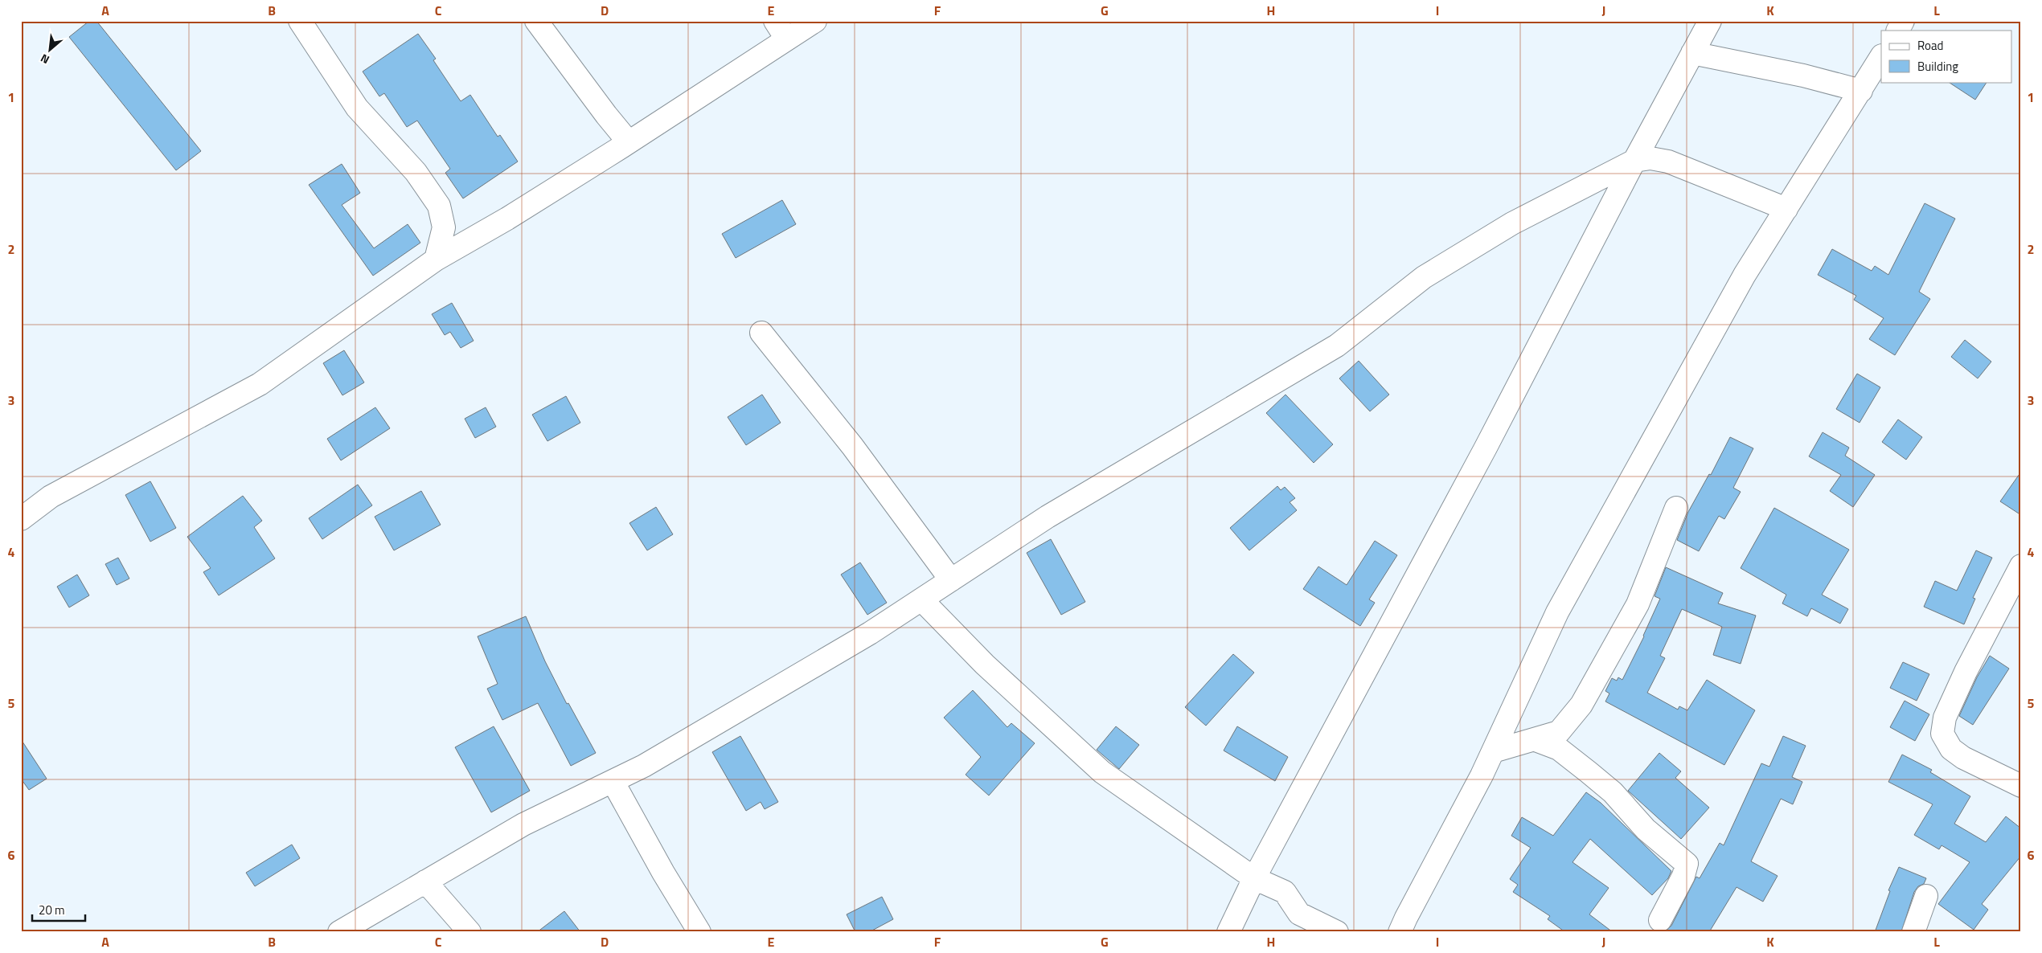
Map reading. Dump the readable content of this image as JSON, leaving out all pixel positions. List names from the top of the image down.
{
  "legend": ["Road", "Building"],
  "scale_bar": "20 m",
  "north": "bottom left",
  "grid": {
    "columns": [
      "A",
      "B",
      "C",
      "D",
      "E",
      "F",
      "G",
      "H",
      "I",
      "J",
      "K",
      "L"
    ],
    "rows": [
      "1",
      "2",
      "3",
      "4",
      "5",
      "6"
    ]
  }
}
